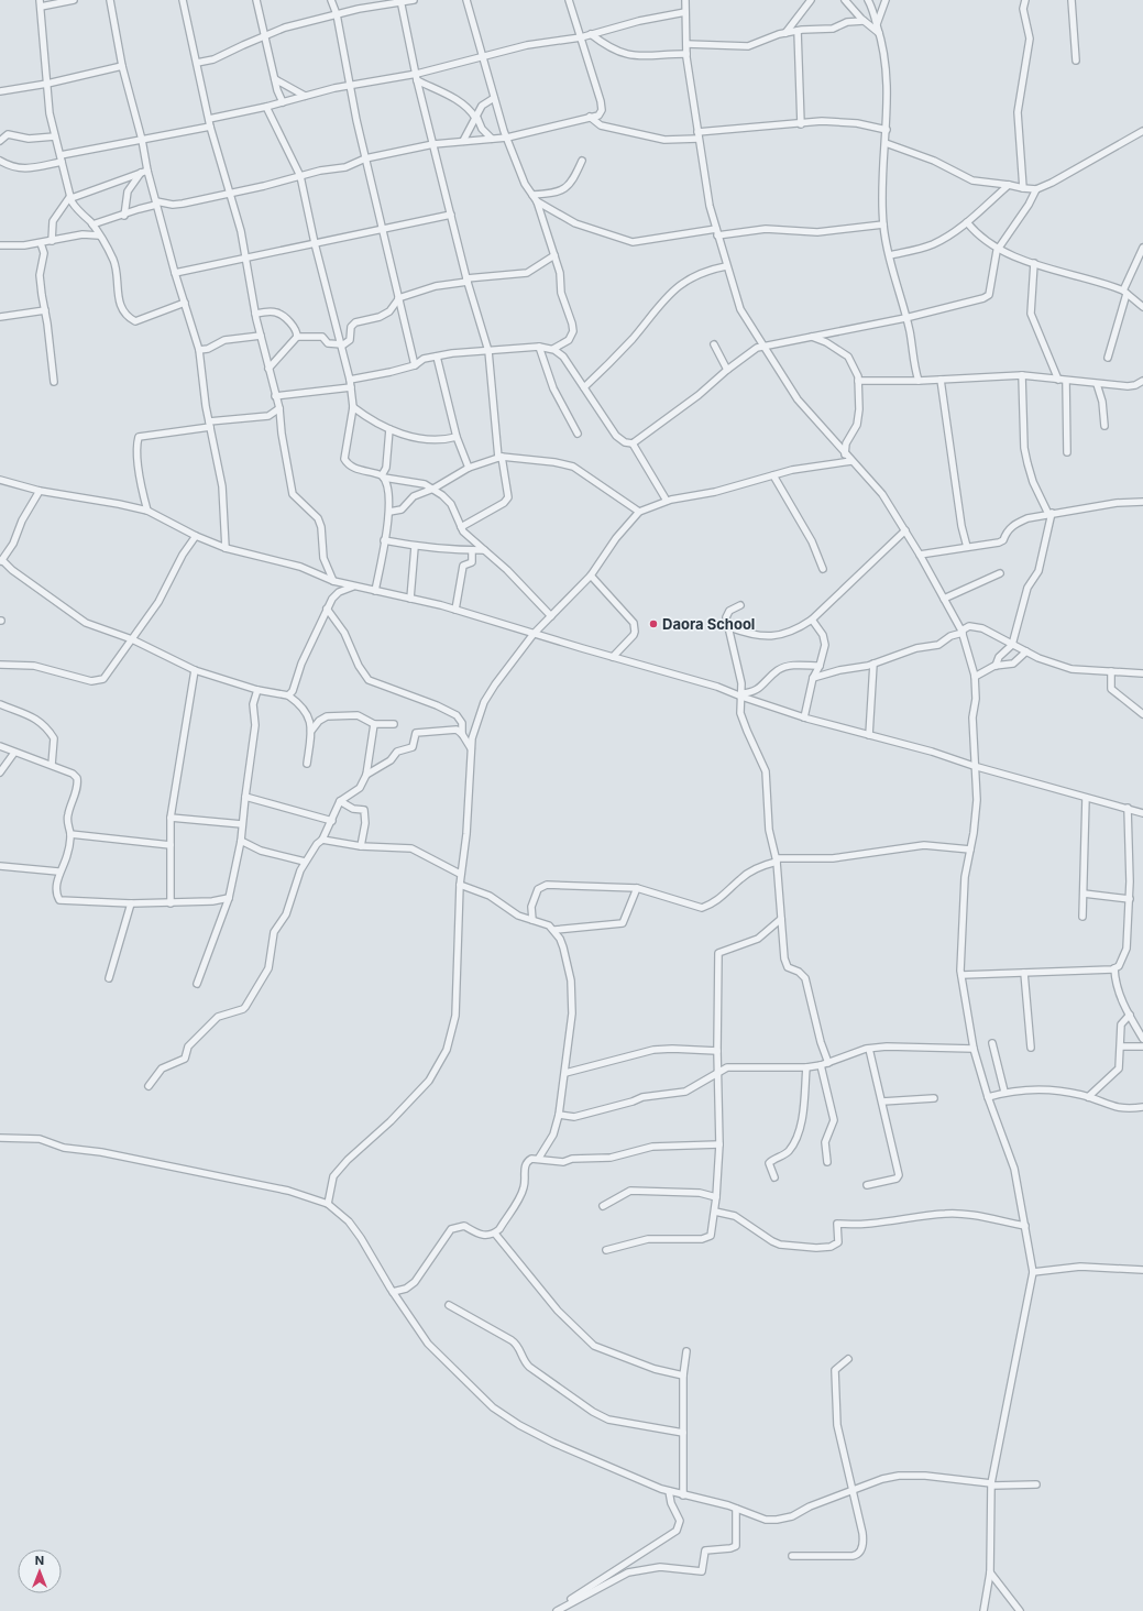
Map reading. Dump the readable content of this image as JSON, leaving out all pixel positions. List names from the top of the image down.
{
  "places": ["Daora School"],
  "north": "top"
}
